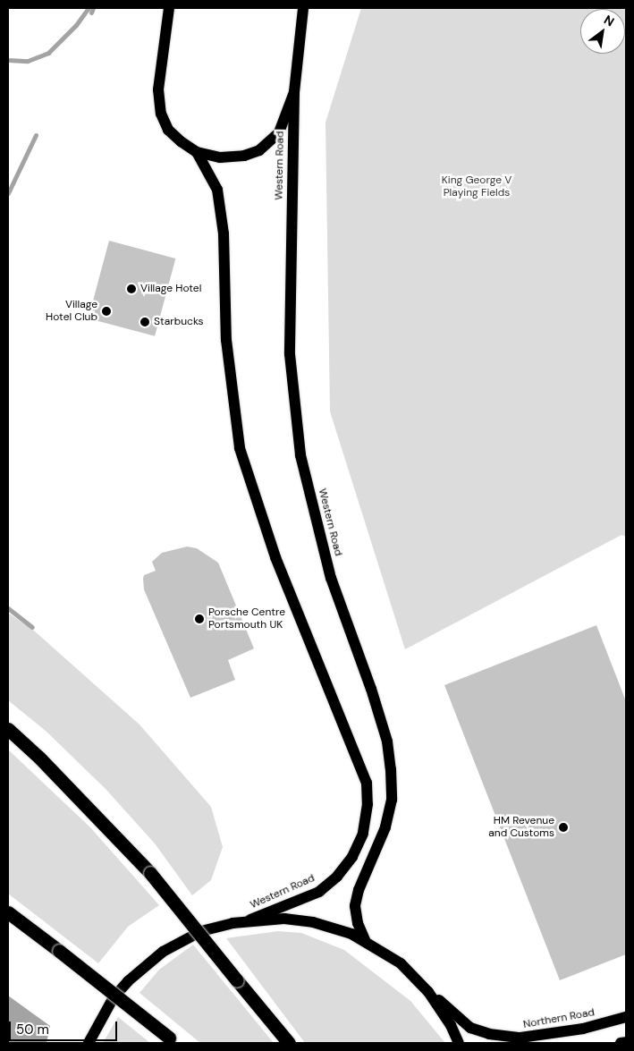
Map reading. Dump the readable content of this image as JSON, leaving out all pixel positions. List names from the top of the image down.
{
  "streets": {
    "main road": ["Western Road", "Northern Road"]
  },
  "parks": ["King George V Playing Fields"],
  "places": [
    "Village Hotel",
    "Village Hotel Club",
    "Starbucks",
    "Porsche Centre Portsmouth UK",
    "HM Revenue and Customs"
  ],
  "scale_bar": "50 m",
  "north": "top right"
}
